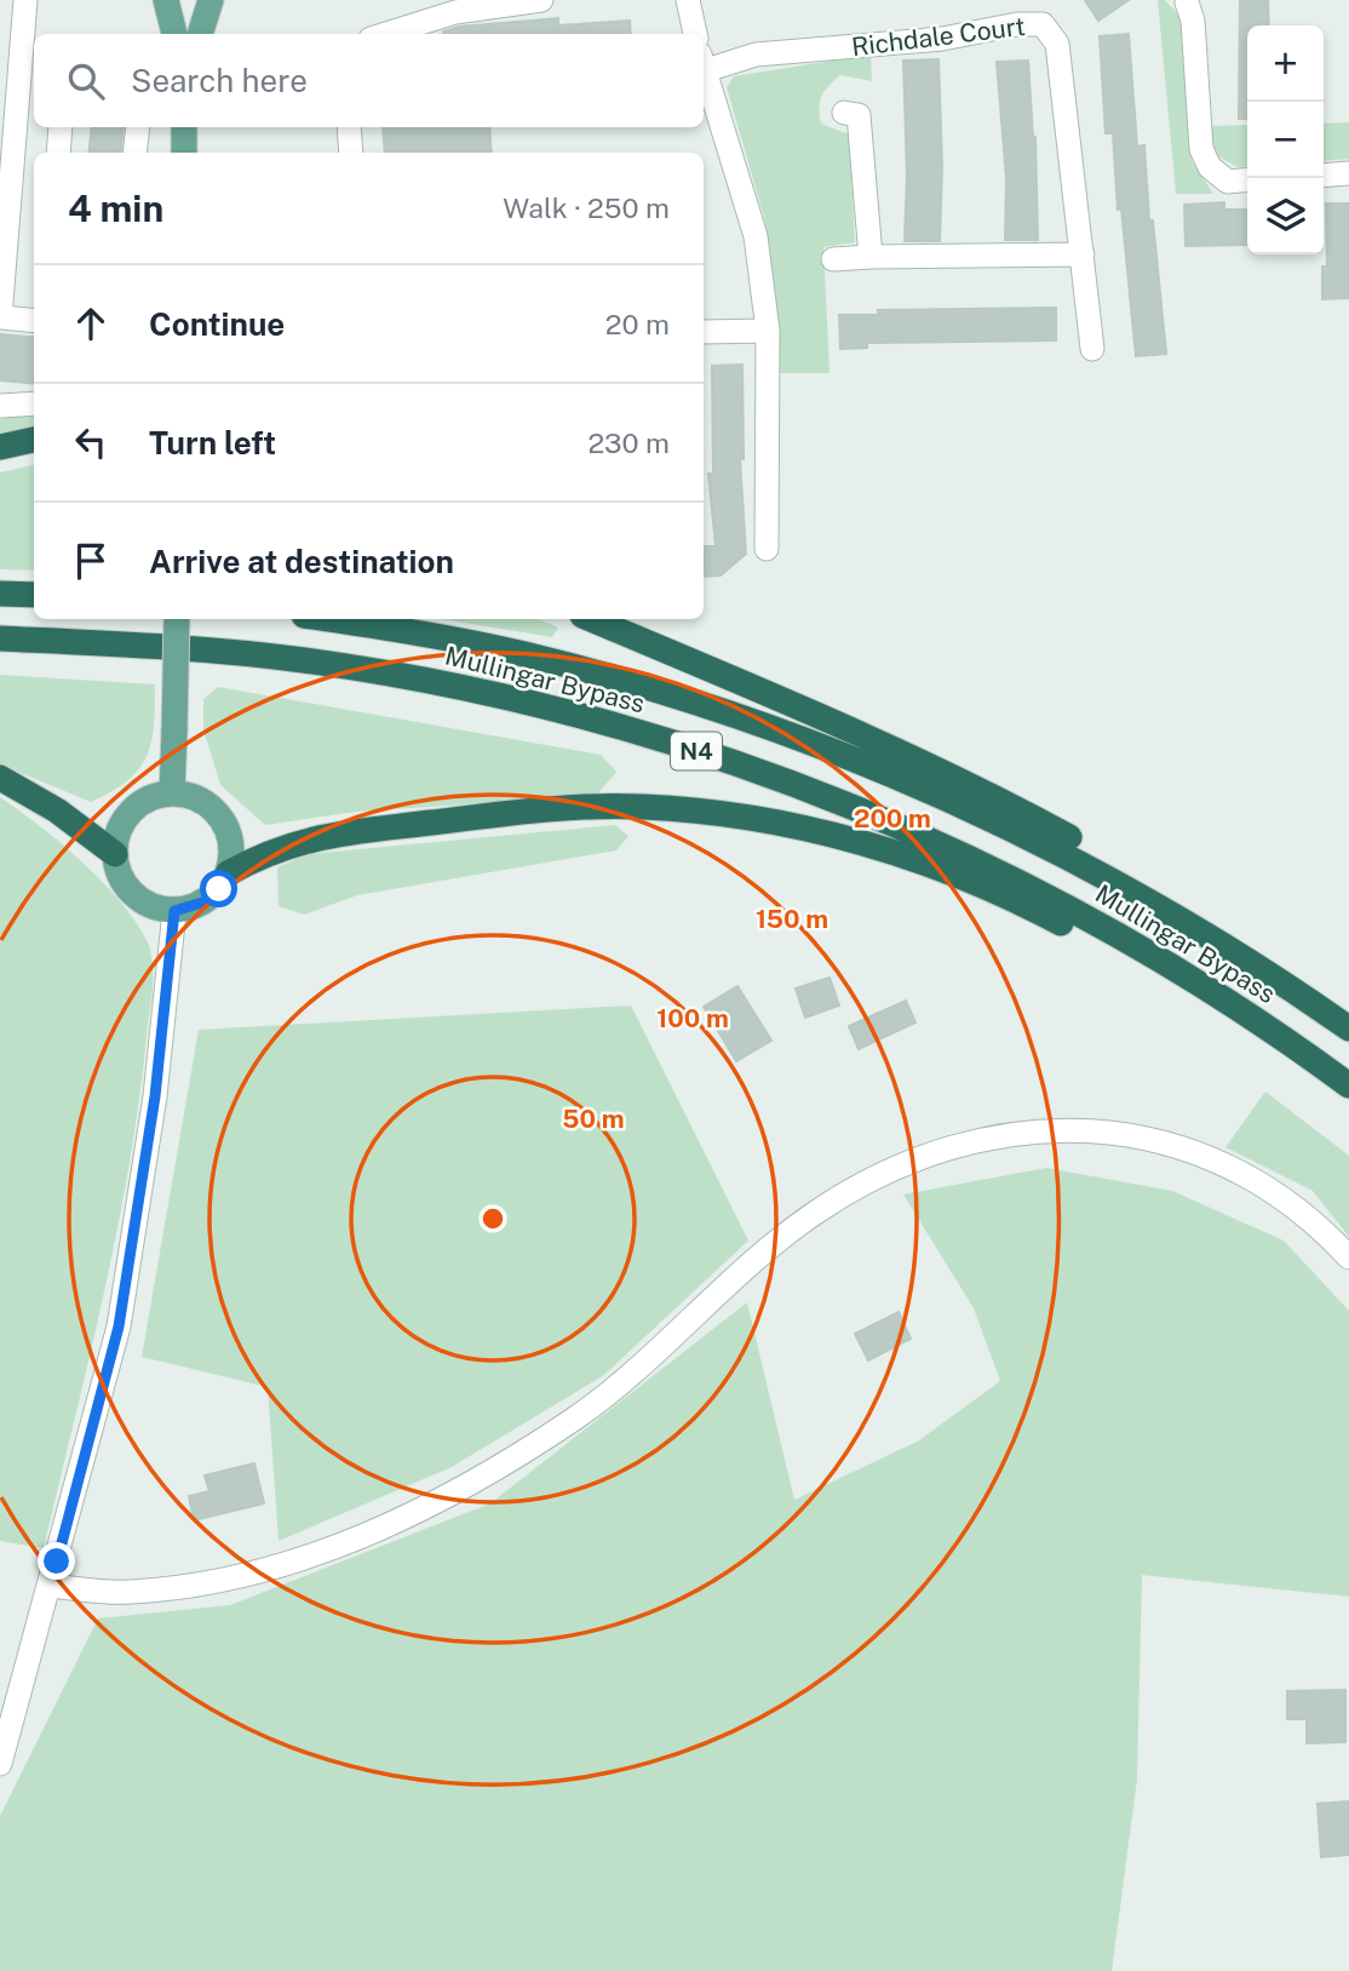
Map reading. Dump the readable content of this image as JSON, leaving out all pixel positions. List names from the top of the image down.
{
  "streets": {
    "highway": ["Mullingar Bypass", "N4"],
    "street": ["Richdale Court"]
  },
  "crossings": [
    ["Mullingar Bypass", "N4"]
  ],
  "page": {
    "map_buttons": ["+", "−"],
    "search": "Search here",
    "heading": ["4 min", "Walk · 250 m"],
    "list": [
      ["Continue", "20 m"],
      ["Turn left", "230 m"],
      "Arrive at destination"
    ]
  },
  "rings": [
    "200 m",
    "150 m",
    "100 m",
    "50 m"
  ]
}
